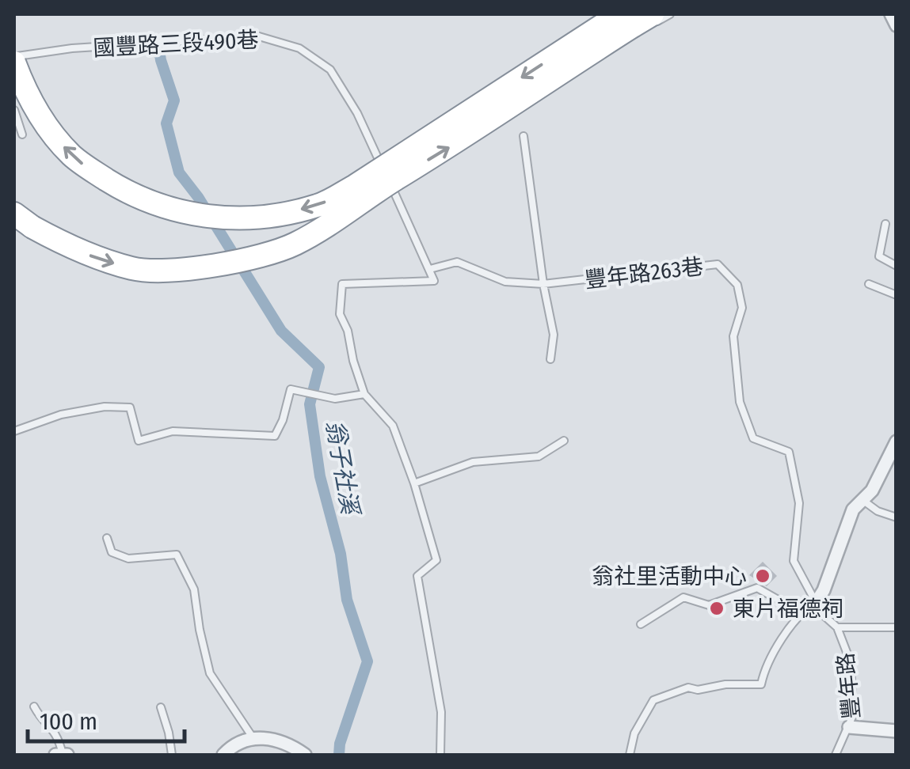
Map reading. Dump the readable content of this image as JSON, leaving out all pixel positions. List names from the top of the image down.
{
  "streets": {
    "street": ["豐年路"],
    "lane": ["國豐路三段490巷", "豐年路263巷"]
  },
  "crossings": [
    ["國豐路三段490巷", "豐年路263巷"],
    ["豐年路263巷", "豐年路"]
  ],
  "water": ["翁子社溪"],
  "places": ["翁社里活動中心", "東片福德祠"],
  "scale_bar": "100 m"
}
